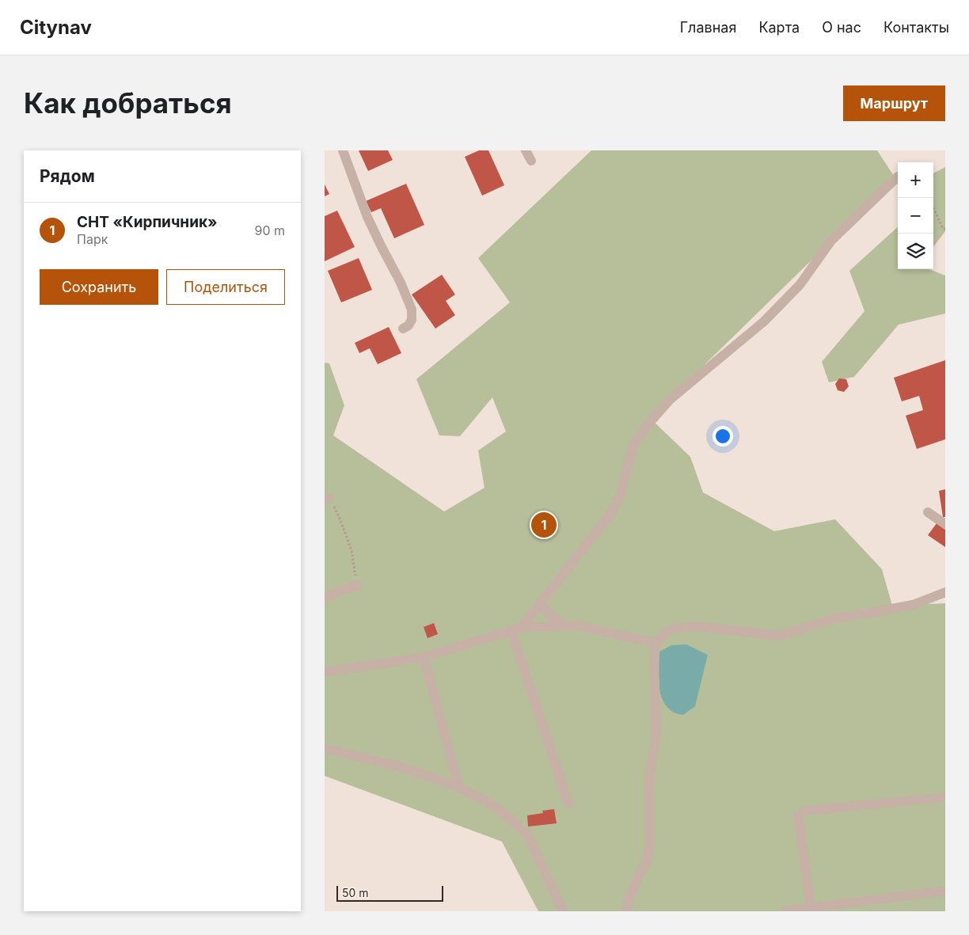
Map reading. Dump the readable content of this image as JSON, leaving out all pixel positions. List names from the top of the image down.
{
  "scale_bar": "50 m",
  "page": {
    "header": "Citynav",
    "nav": [
      "Главная",
      "Карта",
      "О нас",
      "Контакты"
    ],
    "buttons": [
      "Маршрут",
      ["Сохранить", "Поделиться"]
    ],
    "title": "Как добраться",
    "heading": "Рядом",
    "map_buttons": ["+", "−"],
    "list": [
      {
        "mark": "1",
        "name": "СНТ «Кирпичник»",
        "note": "Парк",
        "value": "90 m"
      }
    ],
    "pins": "1",
    "scale": "50 m"
  }
}
